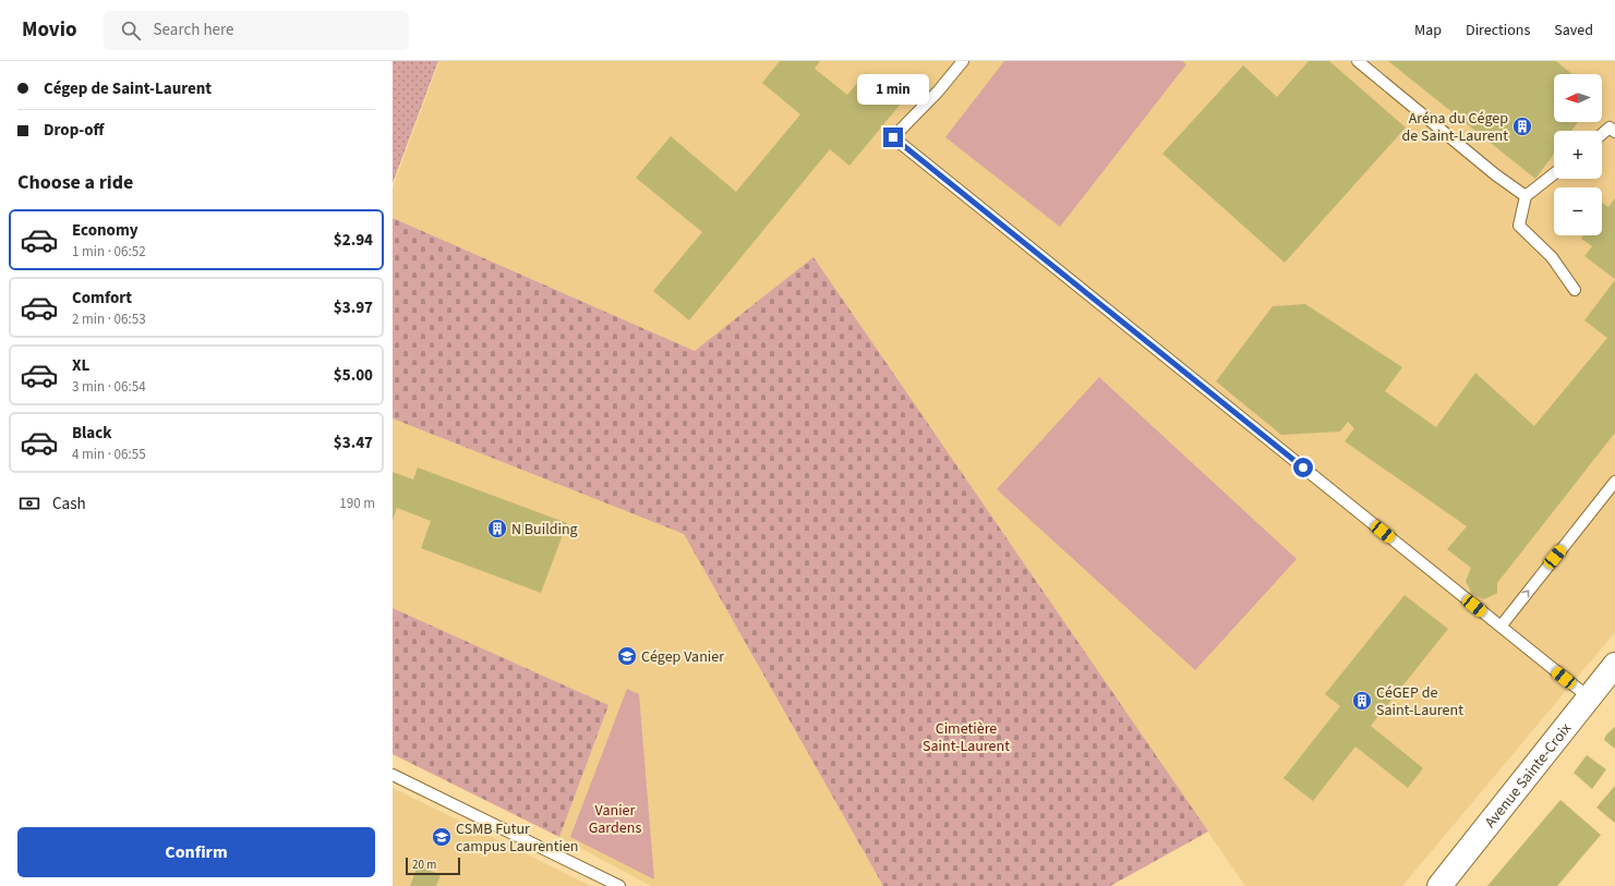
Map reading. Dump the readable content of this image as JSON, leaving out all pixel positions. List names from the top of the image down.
{
  "streets": {
    "main road": ["Avenue Sainte-Croix"]
  },
  "parks": ["Cimetière Saint-Laurent", "Vanier Gardens"],
  "places": {
    "building": ["Aréna du Cégep de Saint-Laurent", "N Building", "CéGEP de Saint-Laurent"],
    "school or university": ["Cégep Vanier", "CSMB Futur campus Laurentien"]
  },
  "scale_bar": "20 m",
  "north": "left",
  "page": {
    "header": "Movio",
    "search": "Search here",
    "nav": ["Map", "Directions", "Saved"],
    "banner": ["Cégep de Saint-Laurent", "Drop-off"],
    "map_buttons": ["+", "−"],
    "bubble": "1 min",
    "heading": "Choose a ride",
    "list": [
      {
        "name": "Economy",
        "note": "1 min · 06:52",
        "value": "$2.94"
      },
      {
        "name": "Comfort",
        "note": "2 min · 06:53",
        "value": "$3.97"
      },
      {
        "name": "XL",
        "note": "3 min · 06:54",
        "value": "$5.00"
      },
      {
        "name": "Black",
        "note": "4 min · 06:55",
        "value": "$3.47"
      }
    ],
    "pay": ["Cash", "190 m"],
    "buttons": "Confirm",
    "scale": "20 m"
  }
}
